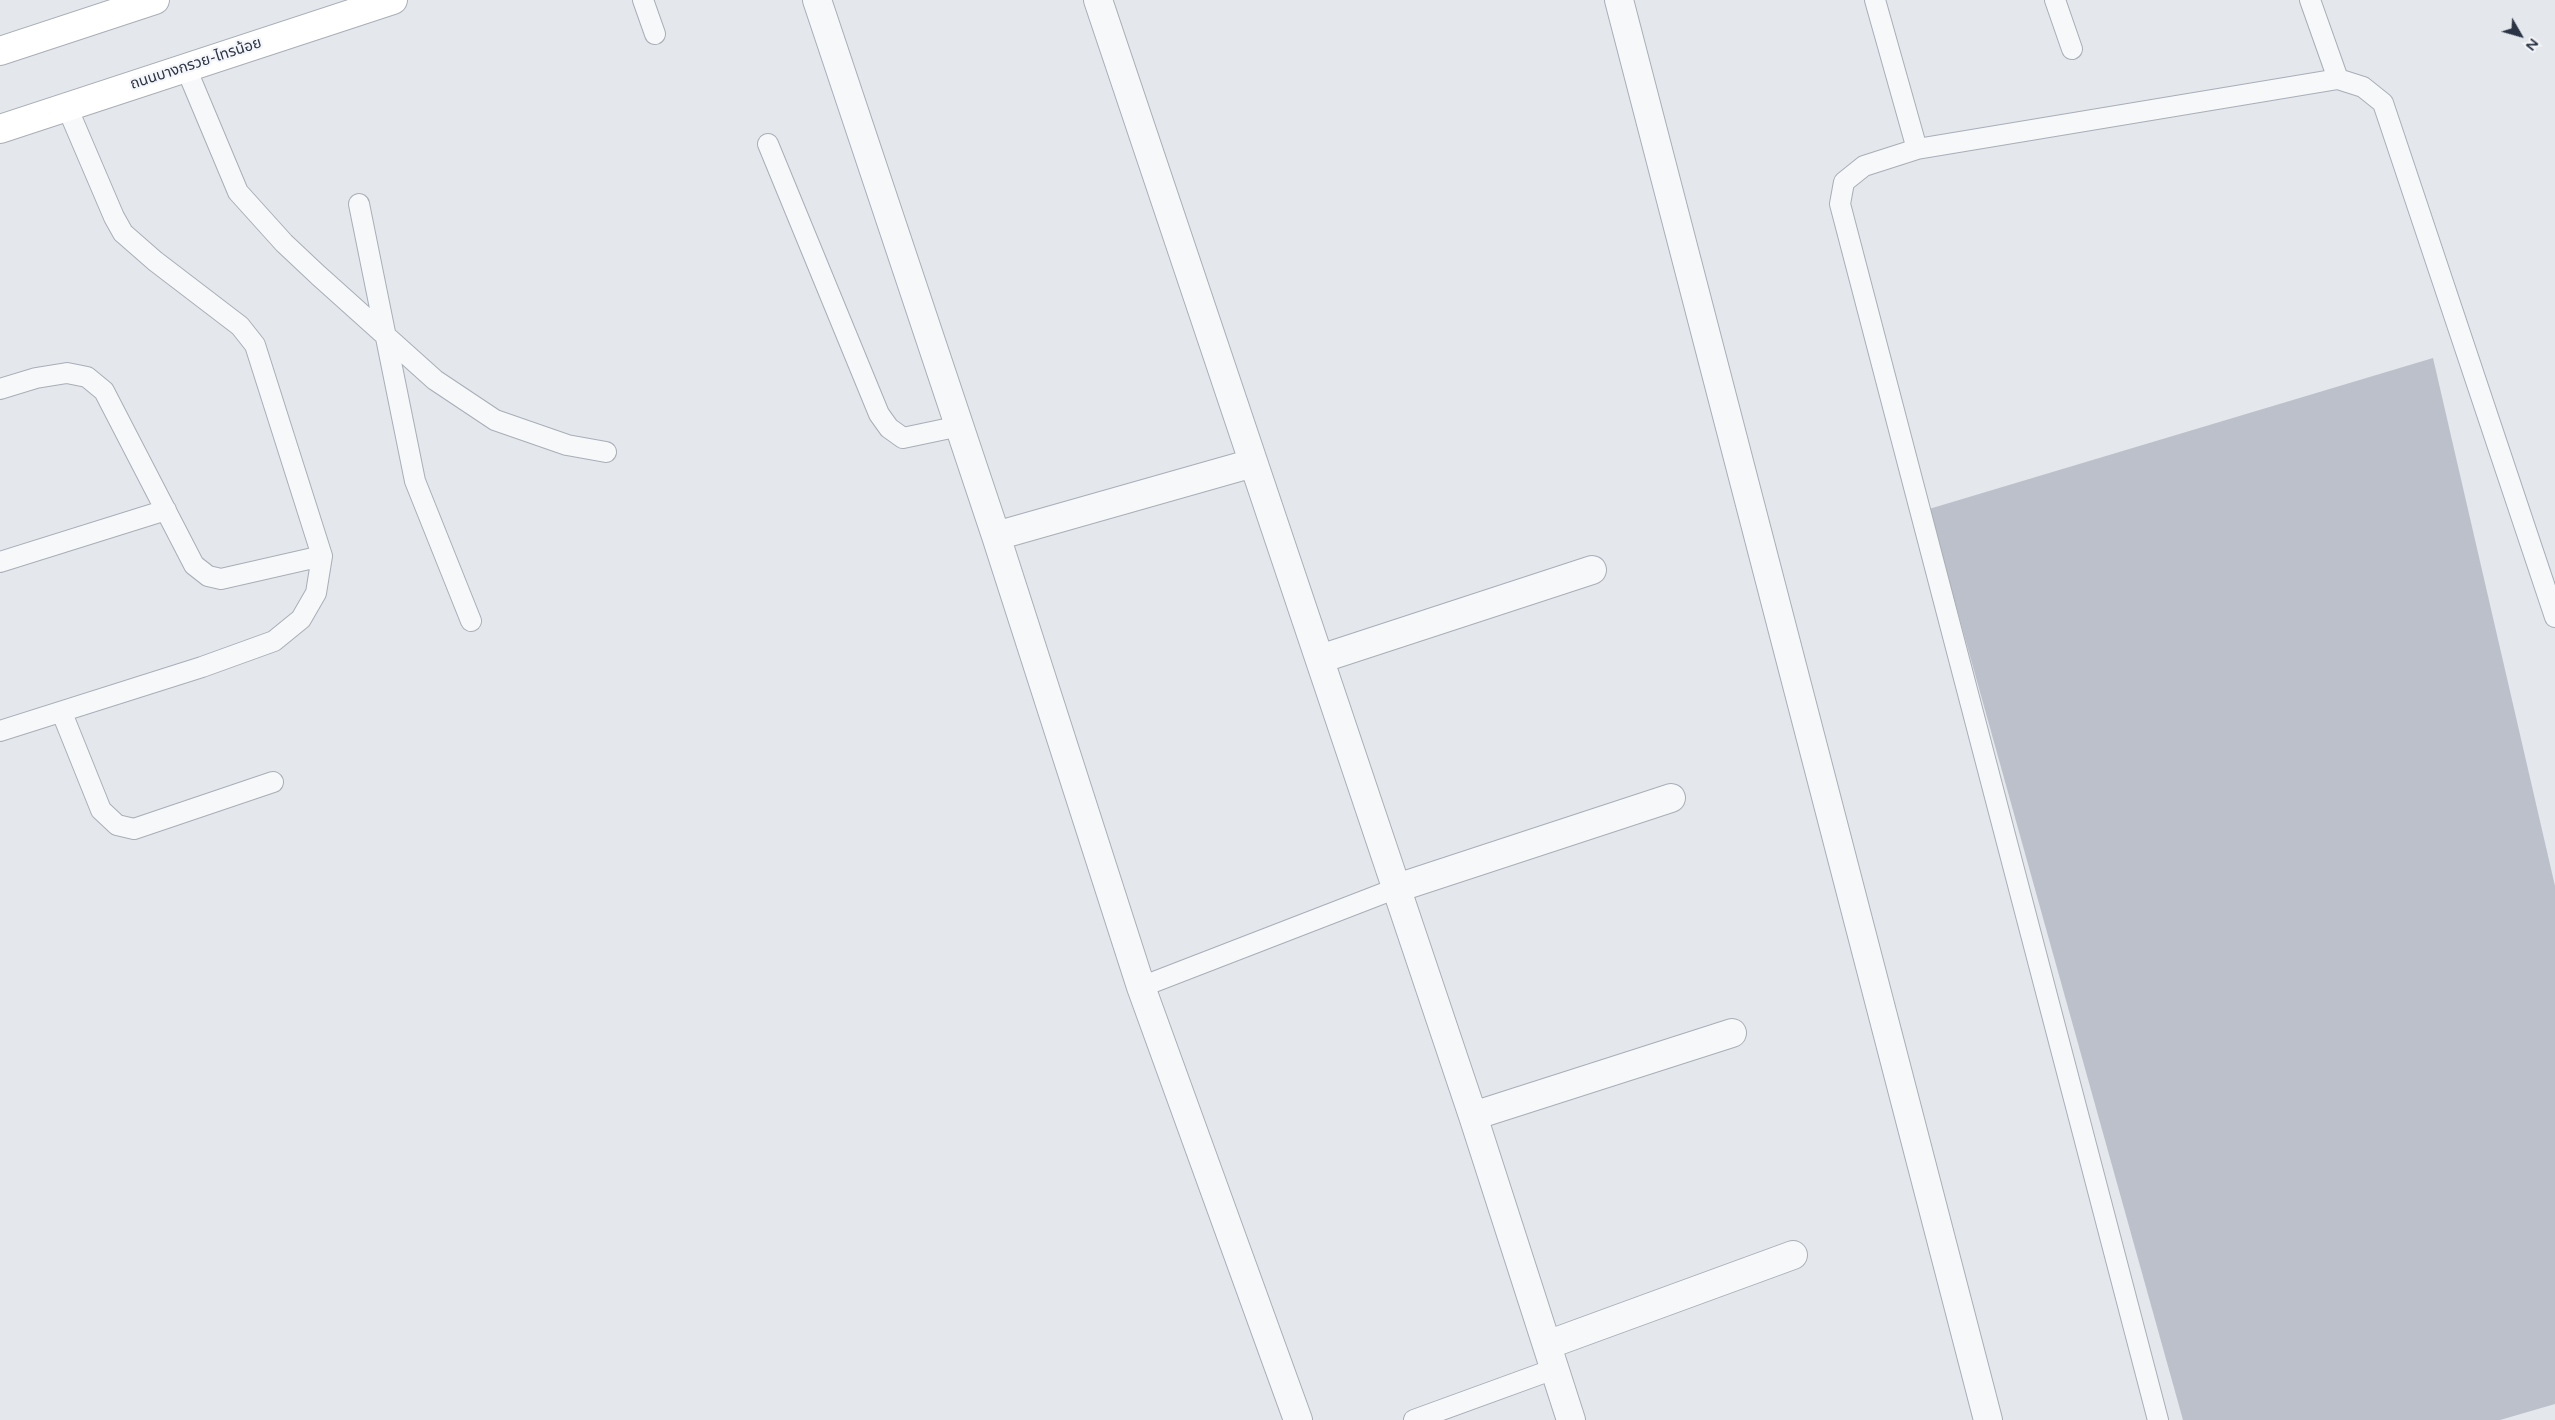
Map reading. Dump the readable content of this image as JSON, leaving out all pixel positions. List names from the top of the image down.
{
  "streets": {
    "main road": ["ถนนบางกรวย-ไทรน้อย"]
  },
  "north": "bottom right"
}
